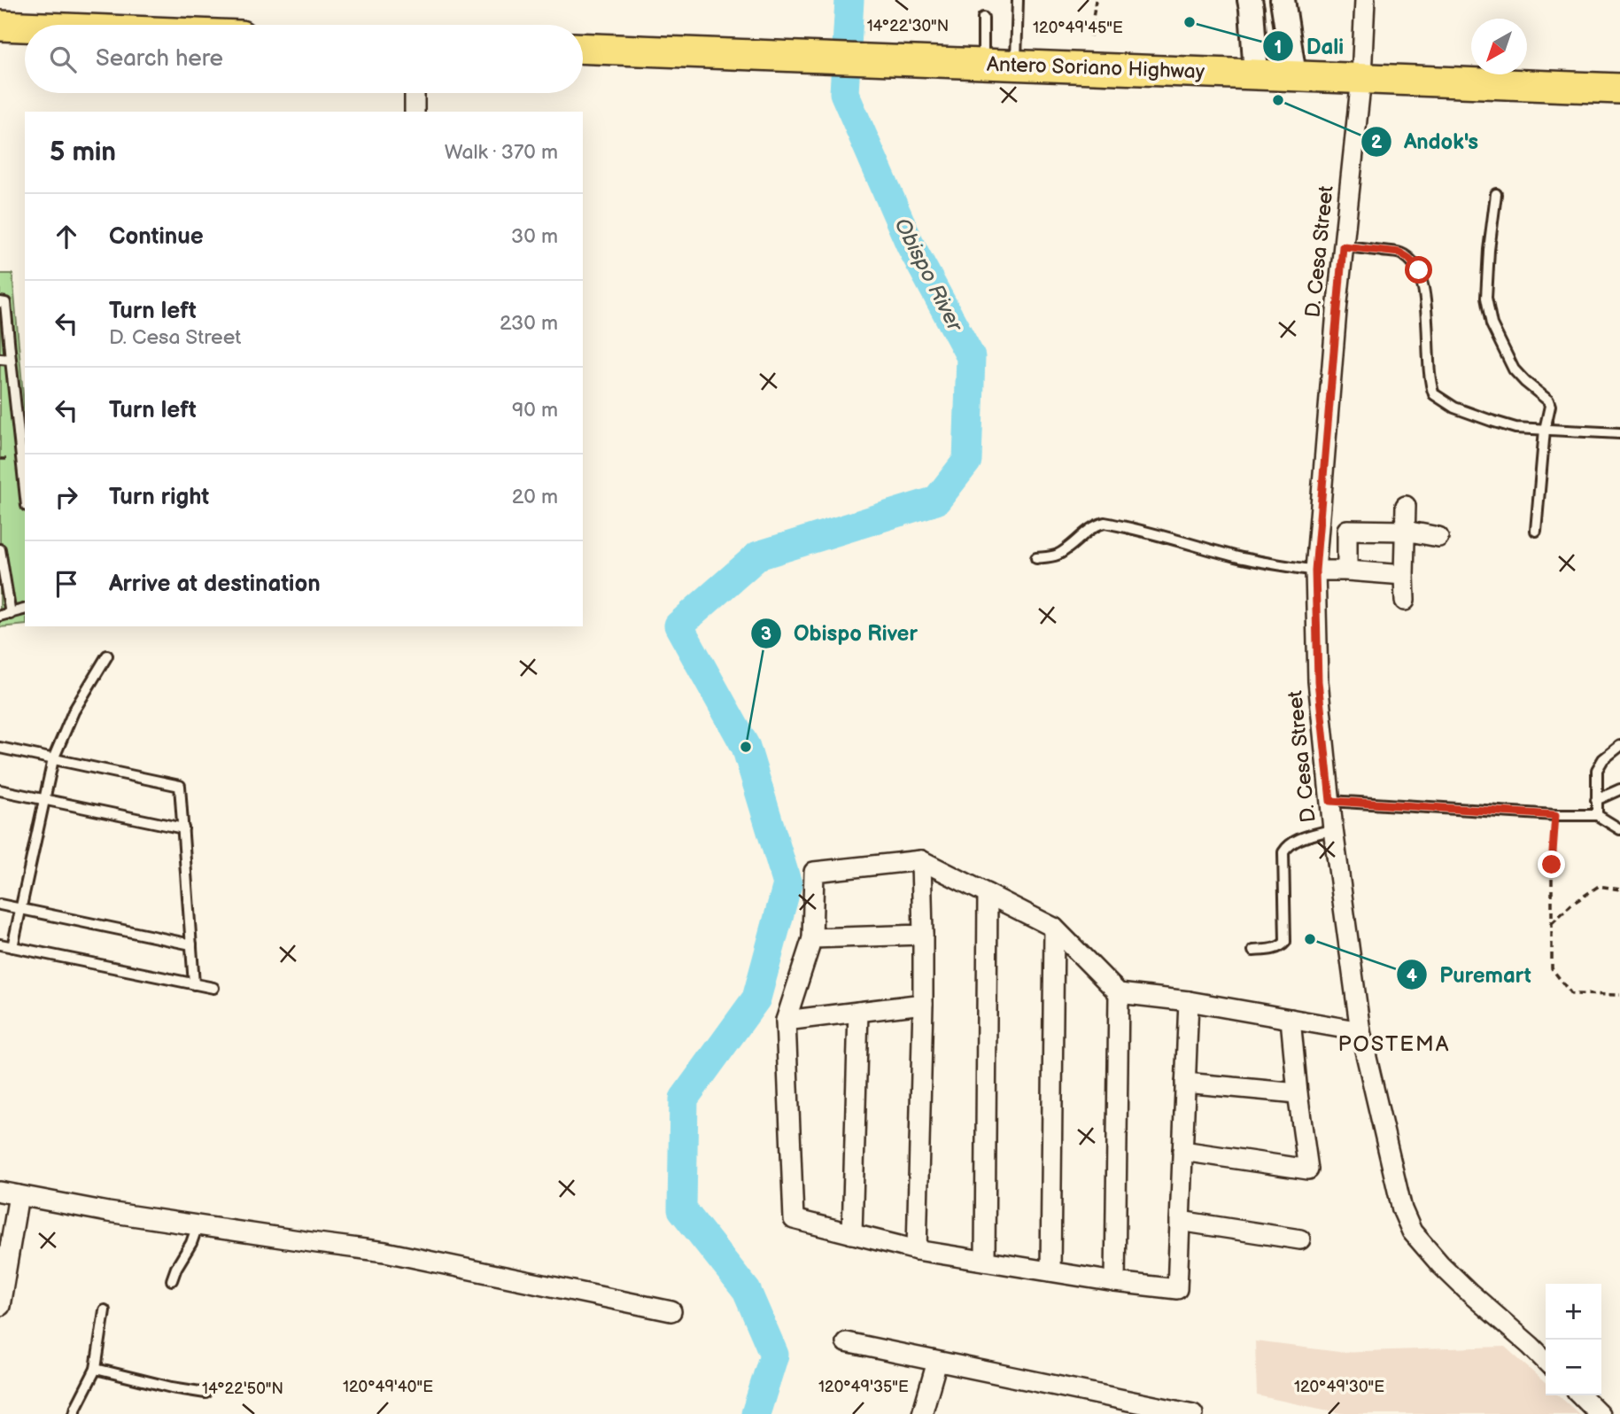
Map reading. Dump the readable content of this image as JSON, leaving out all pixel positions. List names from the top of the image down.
{
  "streets": {
    "main road": ["Antero Soriano Highway"],
    "street": ["D. Cesa Street"]
  },
  "crossings": [
    ["Antero Soriano Highway", "D. Cesa Street"]
  ],
  "districts": ["POSTEMA"],
  "water": ["Obispo River"],
  "places": [
    "Dali",
    "Andok's",
    "Obispo River",
    "Puremart"
  ],
  "north": "bottom left",
  "page": {
    "search": "Search here",
    "heading": ["5 min", "Walk · 370 m"],
    "list": [
      ["Continue", "30 m"],
      ["Turn left", "D. Cesa Street", "230 m"],
      ["Turn left", "90 m"],
      ["Turn right", "20 m"],
      "Arrive at destination"
    ],
    "map_buttons": ["+", "−"]
  },
  "coordinates": [
    "14°22'30\"N",
    "120°49'45\"E",
    "120°49'40\"E",
    "120°49'35\"E",
    "120°49'30\"E",
    "14°22'50\"N"
  ]
}
